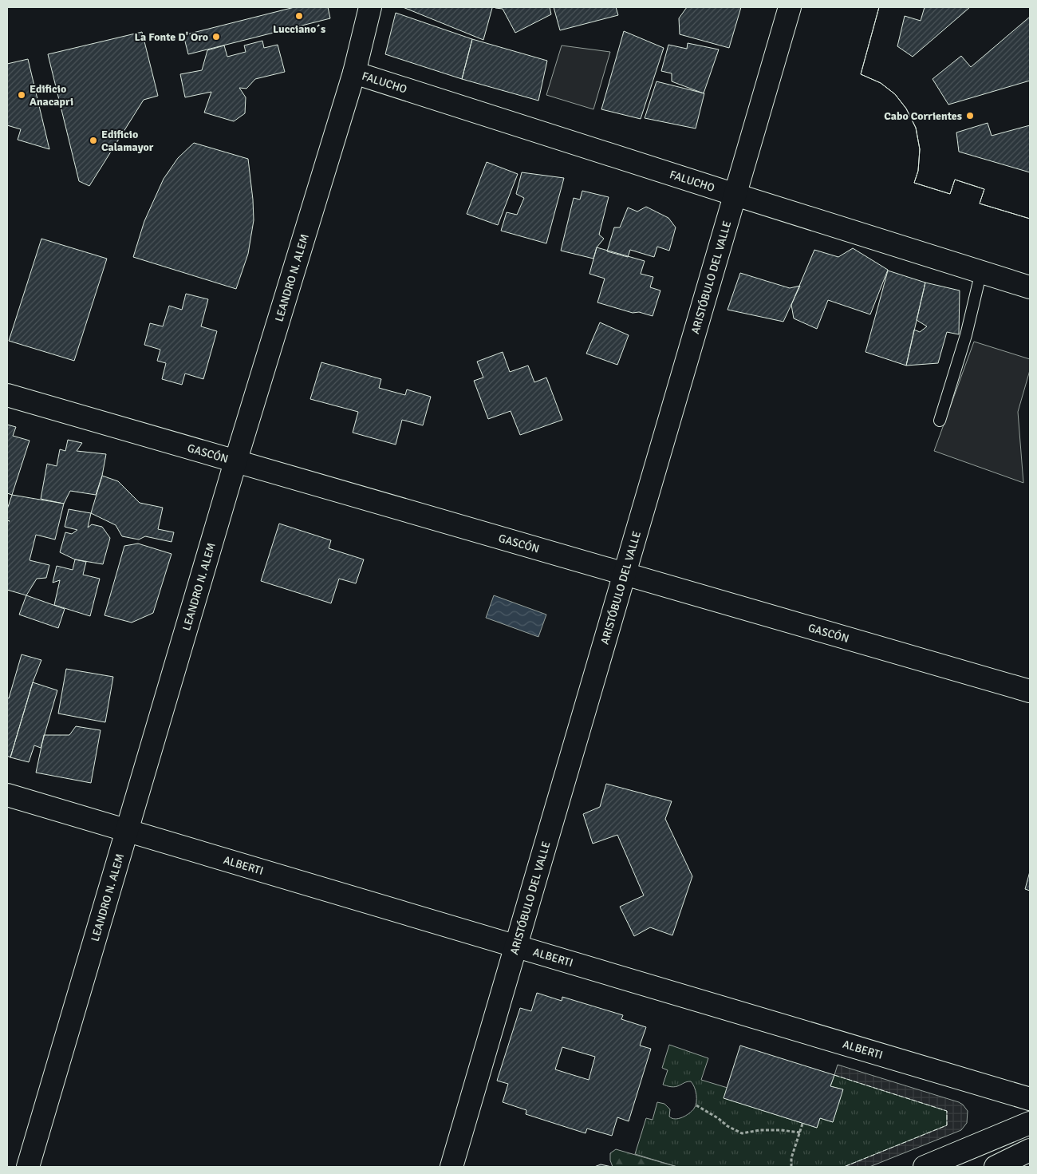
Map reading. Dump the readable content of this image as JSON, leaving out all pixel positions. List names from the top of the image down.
{
  "streets": {
    "street": [
      "FALUCHO",
      "LEANDRO N. ALEM",
      "ARISTÓBULO DEL VALLE",
      "GASCÓN",
      "ALBERTI"
    ]
  },
  "crossings": [
    ["FALUCHO", "LEANDRO N. ALEM"],
    ["FALUCHO", "ARISTÓBULO DEL VALLE"],
    ["LEANDRO N. ALEM", "GASCÓN"],
    ["LEANDRO N. ALEM", "ALBERTI"],
    ["ARISTÓBULO DEL VALLE", "GASCÓN"],
    ["ARISTÓBULO DEL VALLE", "ALBERTI"]
  ],
  "places": [
    "Lucciano´s",
    "La Fonte D' Oro",
    "Edificio Anacapri",
    "Cabo Corrientes",
    "Edificio Calamayor"
  ]
}
